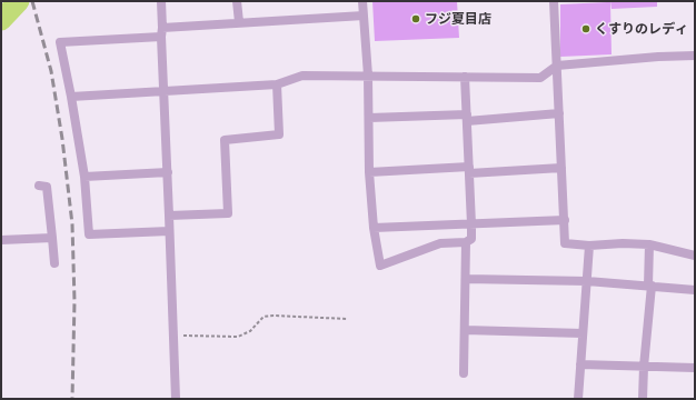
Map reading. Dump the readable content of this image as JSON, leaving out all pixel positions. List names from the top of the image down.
{
  "places": ["フジ夏目店", "くすりのレディ"]
}
